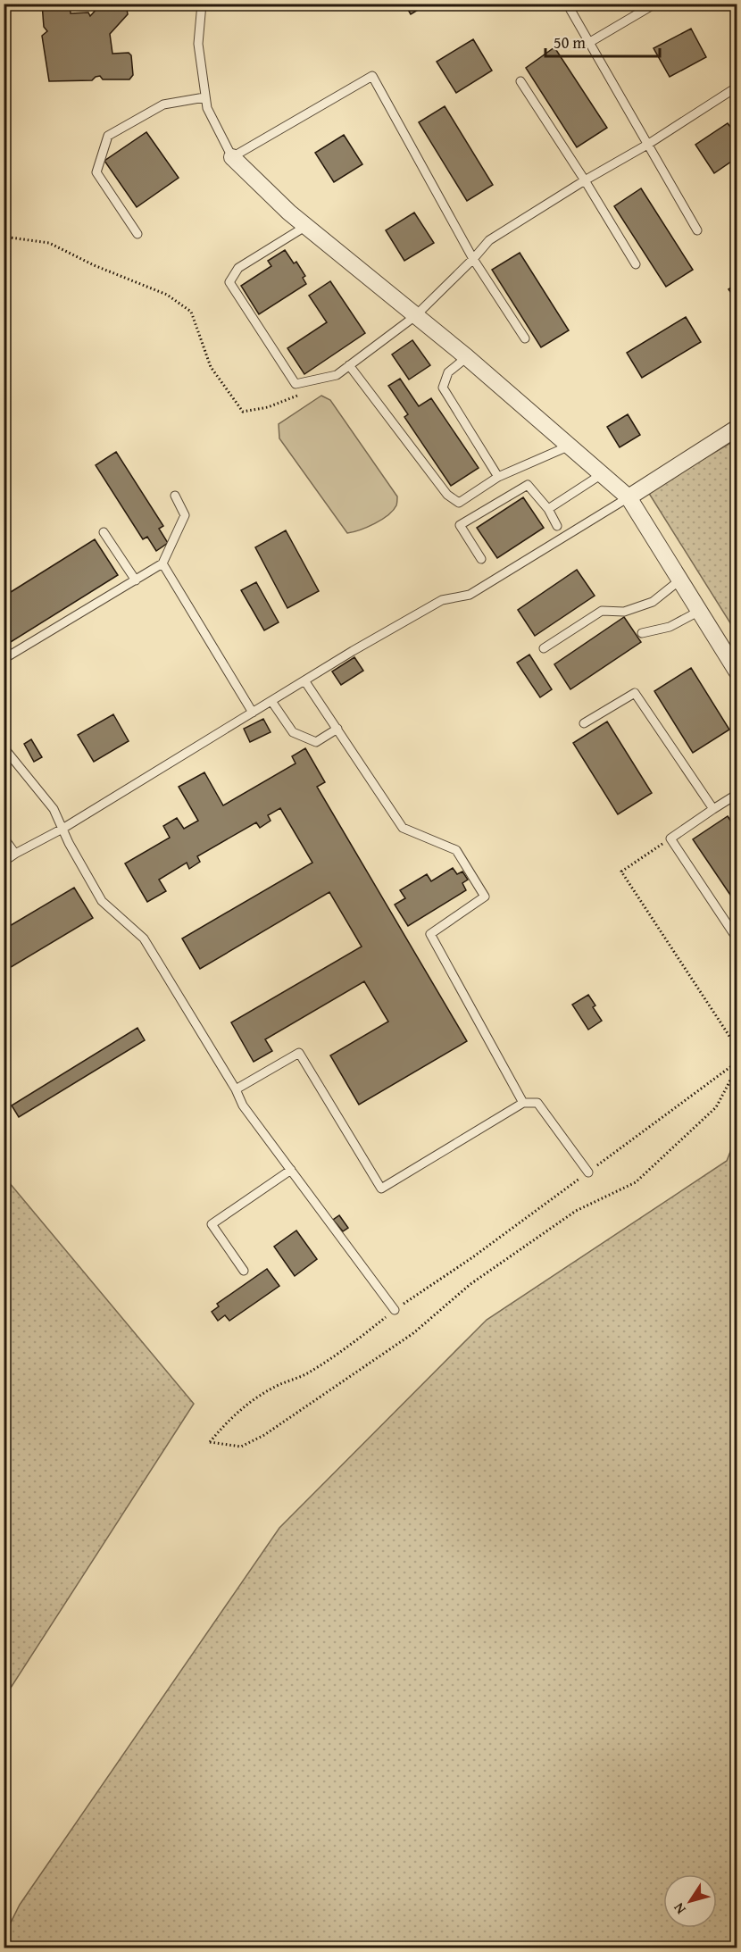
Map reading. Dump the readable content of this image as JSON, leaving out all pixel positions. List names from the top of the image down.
{
  "scale_bar": "50 m",
  "north": "bottom left"
}
